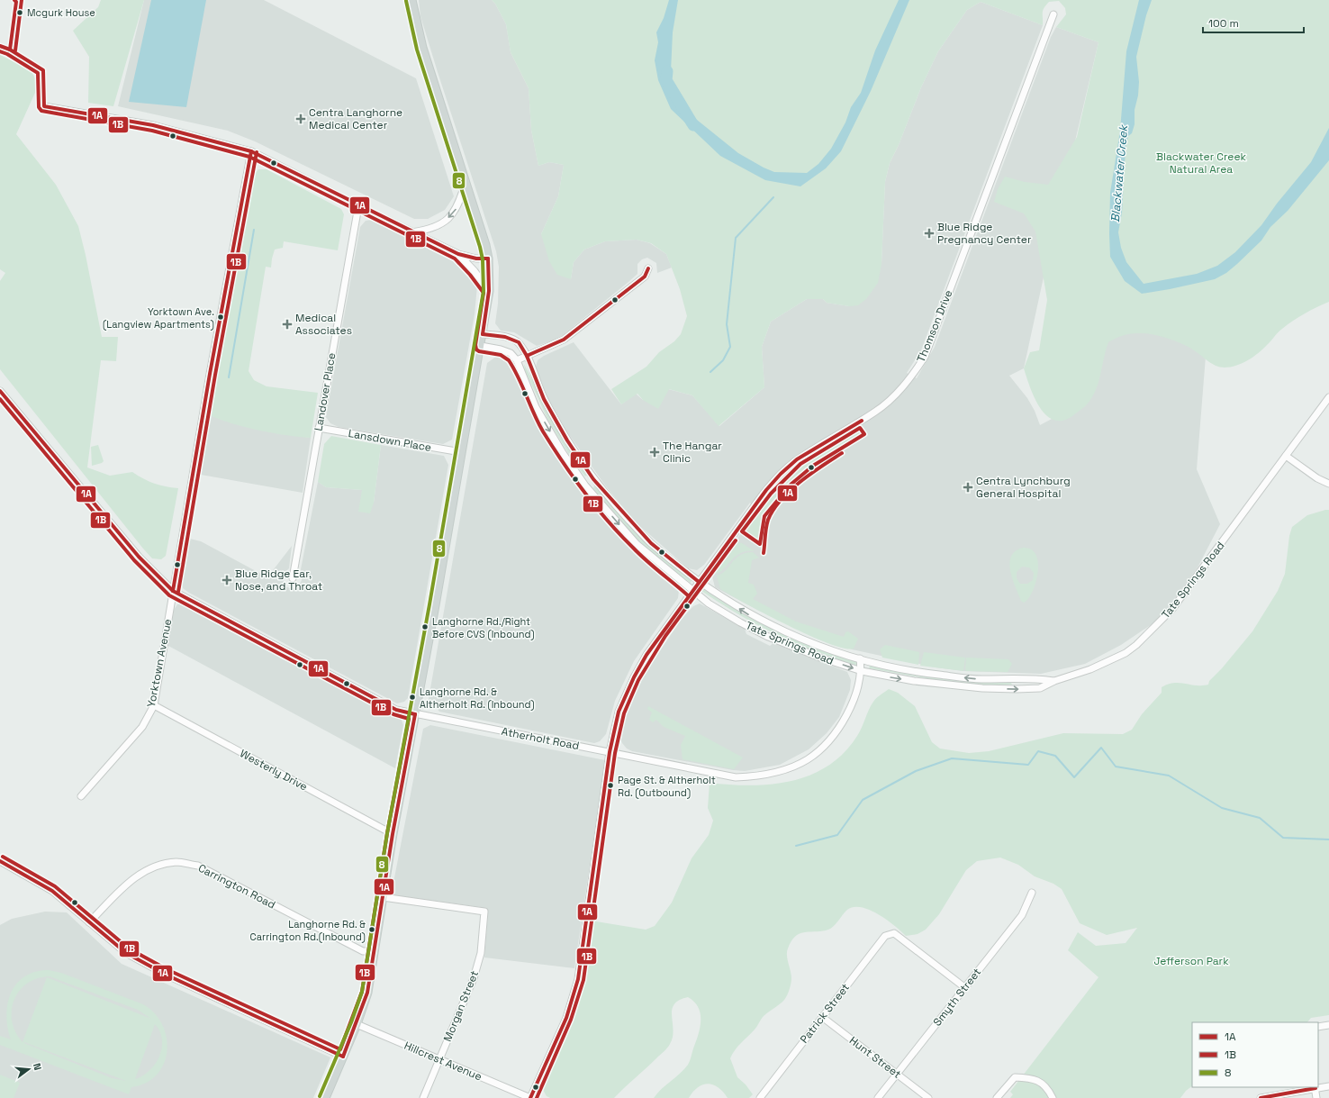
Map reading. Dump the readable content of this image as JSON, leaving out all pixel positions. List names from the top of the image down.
{
  "streets": {
    "street": [
      "Thomson Drive",
      "Landover Place",
      "Lansdown Place",
      "Tate Springs Road",
      "Yorktown Avenue",
      "Atherholt Road",
      "Westerly Drive",
      "Carrington Road",
      "Smyth Street",
      "Morgan Street",
      "Patrick Street",
      "Hunt Street",
      "Hillcrest Avenue"
    ]
  },
  "crossings": [
    ["Thomson Drive", "Tate Springs Road"],
    ["Thomson Drive", "Atherholt Road"],
    ["Thomson Drive", "Hillcrest Avenue"],
    ["Landover Place", "Lansdown Place"],
    ["Tate Springs Road", "Atherholt Road"],
    ["Yorktown Avenue", "Atherholt Road"],
    ["Yorktown Avenue", "Westerly Drive"],
    ["Smyth Street", "Patrick Street"],
    ["Smyth Street", "Hunt Street"],
    ["Morgan Street", "Hillcrest Avenue"],
    ["Patrick Street", "Hunt Street"]
  ],
  "water": ["Blackwater Creek"],
  "parks": ["Blackwater Creek Natural Area", "Jefferson Park"],
  "places": {
    "other": [
      "Mcgurk House",
      "Yorktown Ave. (Langview Apartments)",
      "Langhorne Rd./Right Before CVS (Inbound)",
      "Langhorne Rd. & Altherholt Rd. (Inbound)",
      "Page St. & Altherholt Rd. (Outbound)",
      "Langhorne Rd. & Carrington Rd.(Inbound)"
    ],
    "health": [
      "Centra Langhorne Medical Center",
      "Blue Ridge Pregnancy Center",
      "Medical Associates",
      "The Hangar Clinic",
      "Centra Lynchburg General Hospital",
      "Blue Ridge Ear, Nose, and Throat"
    ]
  },
  "lines": ["transit line 1A", "transit line 1B", "transit line 8"],
  "legend": ["1A", "1B", "8"],
  "scale_bar": "100 m",
  "north": "right"
}
